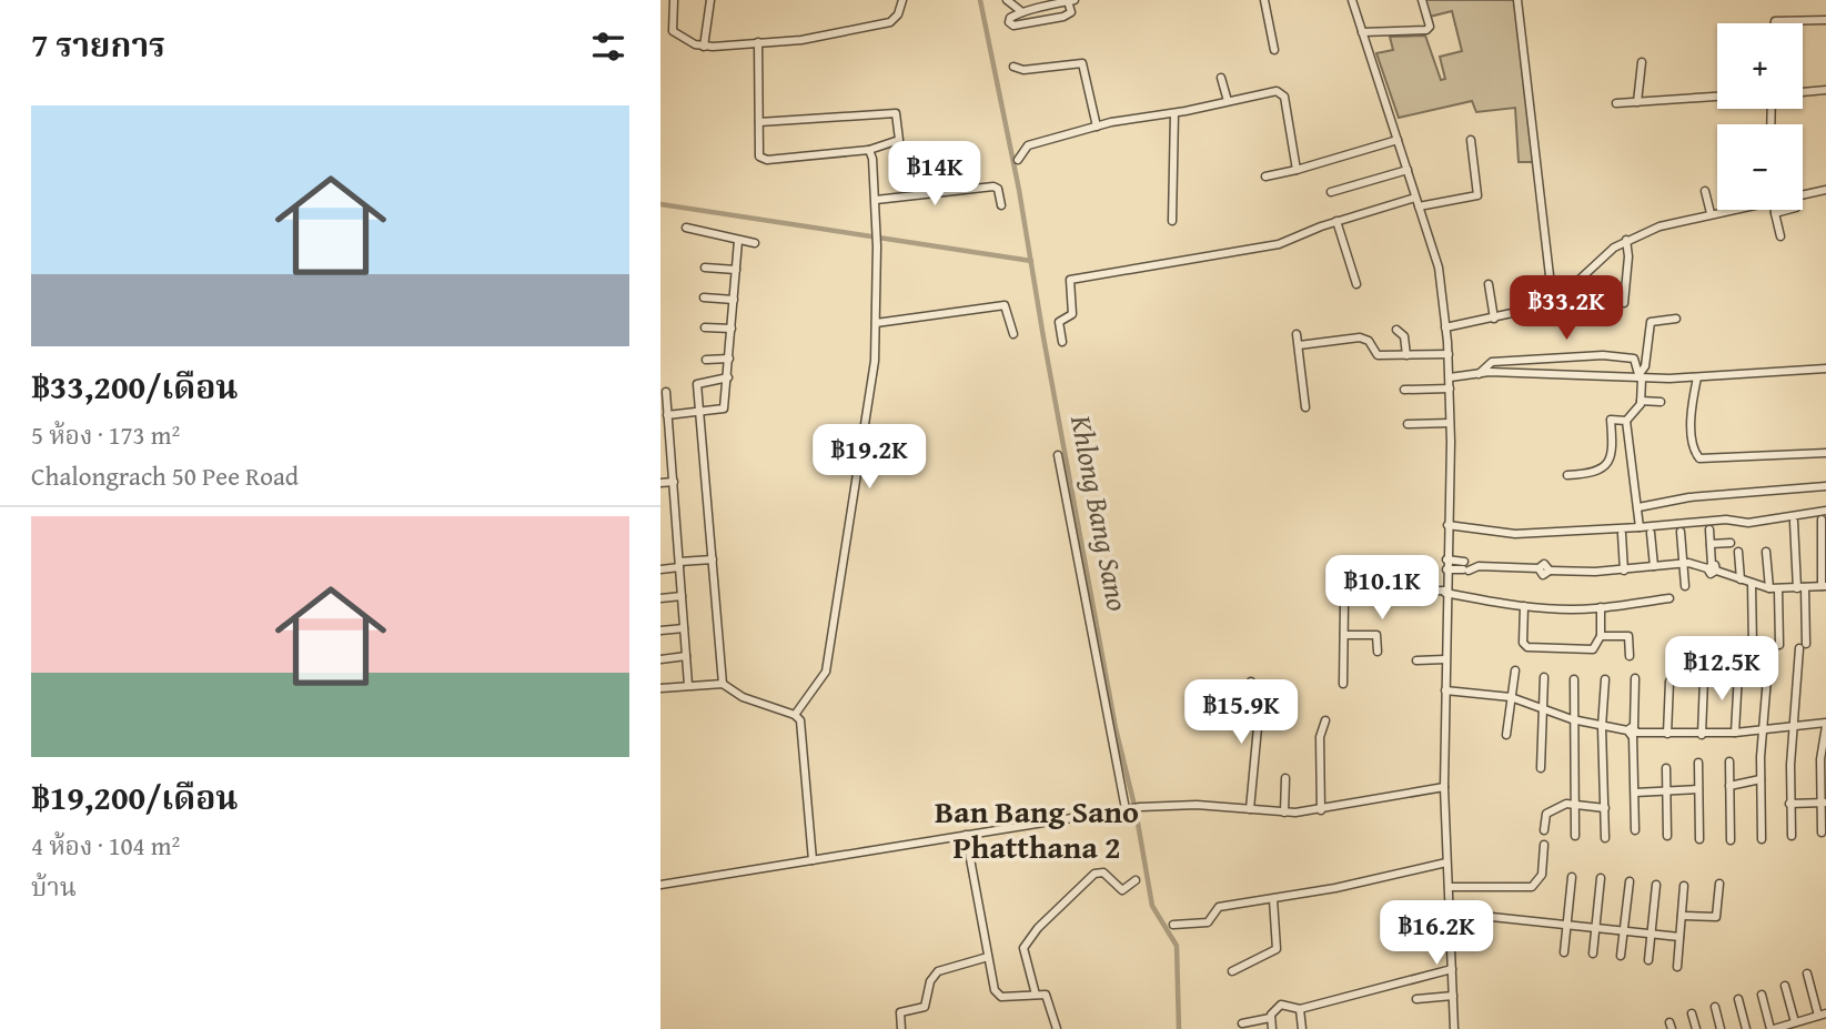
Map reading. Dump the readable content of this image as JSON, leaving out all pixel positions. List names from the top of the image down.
{
  "districts": ["Ban Bang Sano Phatthana 2"],
  "water": ["Khlong Bang Sano"],
  "page": {
    "heading": "7 รายการ",
    "map_buttons": ["+", "−"],
    "list": [
      {
        "name": "฿33,200/เดือน",
        "note": "5 ห้อง · 173 m² · Chalongrach 50 Pee Road"
      },
      {
        "name": "฿19,200/เดือน",
        "note": "4 ห้อง · 104 m² · บ้าน"
      }
    ],
    "price": [
      "฿14K",
      "฿33.2K",
      "฿19.2K",
      "฿10.1K",
      "฿12.5K",
      "฿15.9K",
      "฿16.2K"
    ]
  }
}
